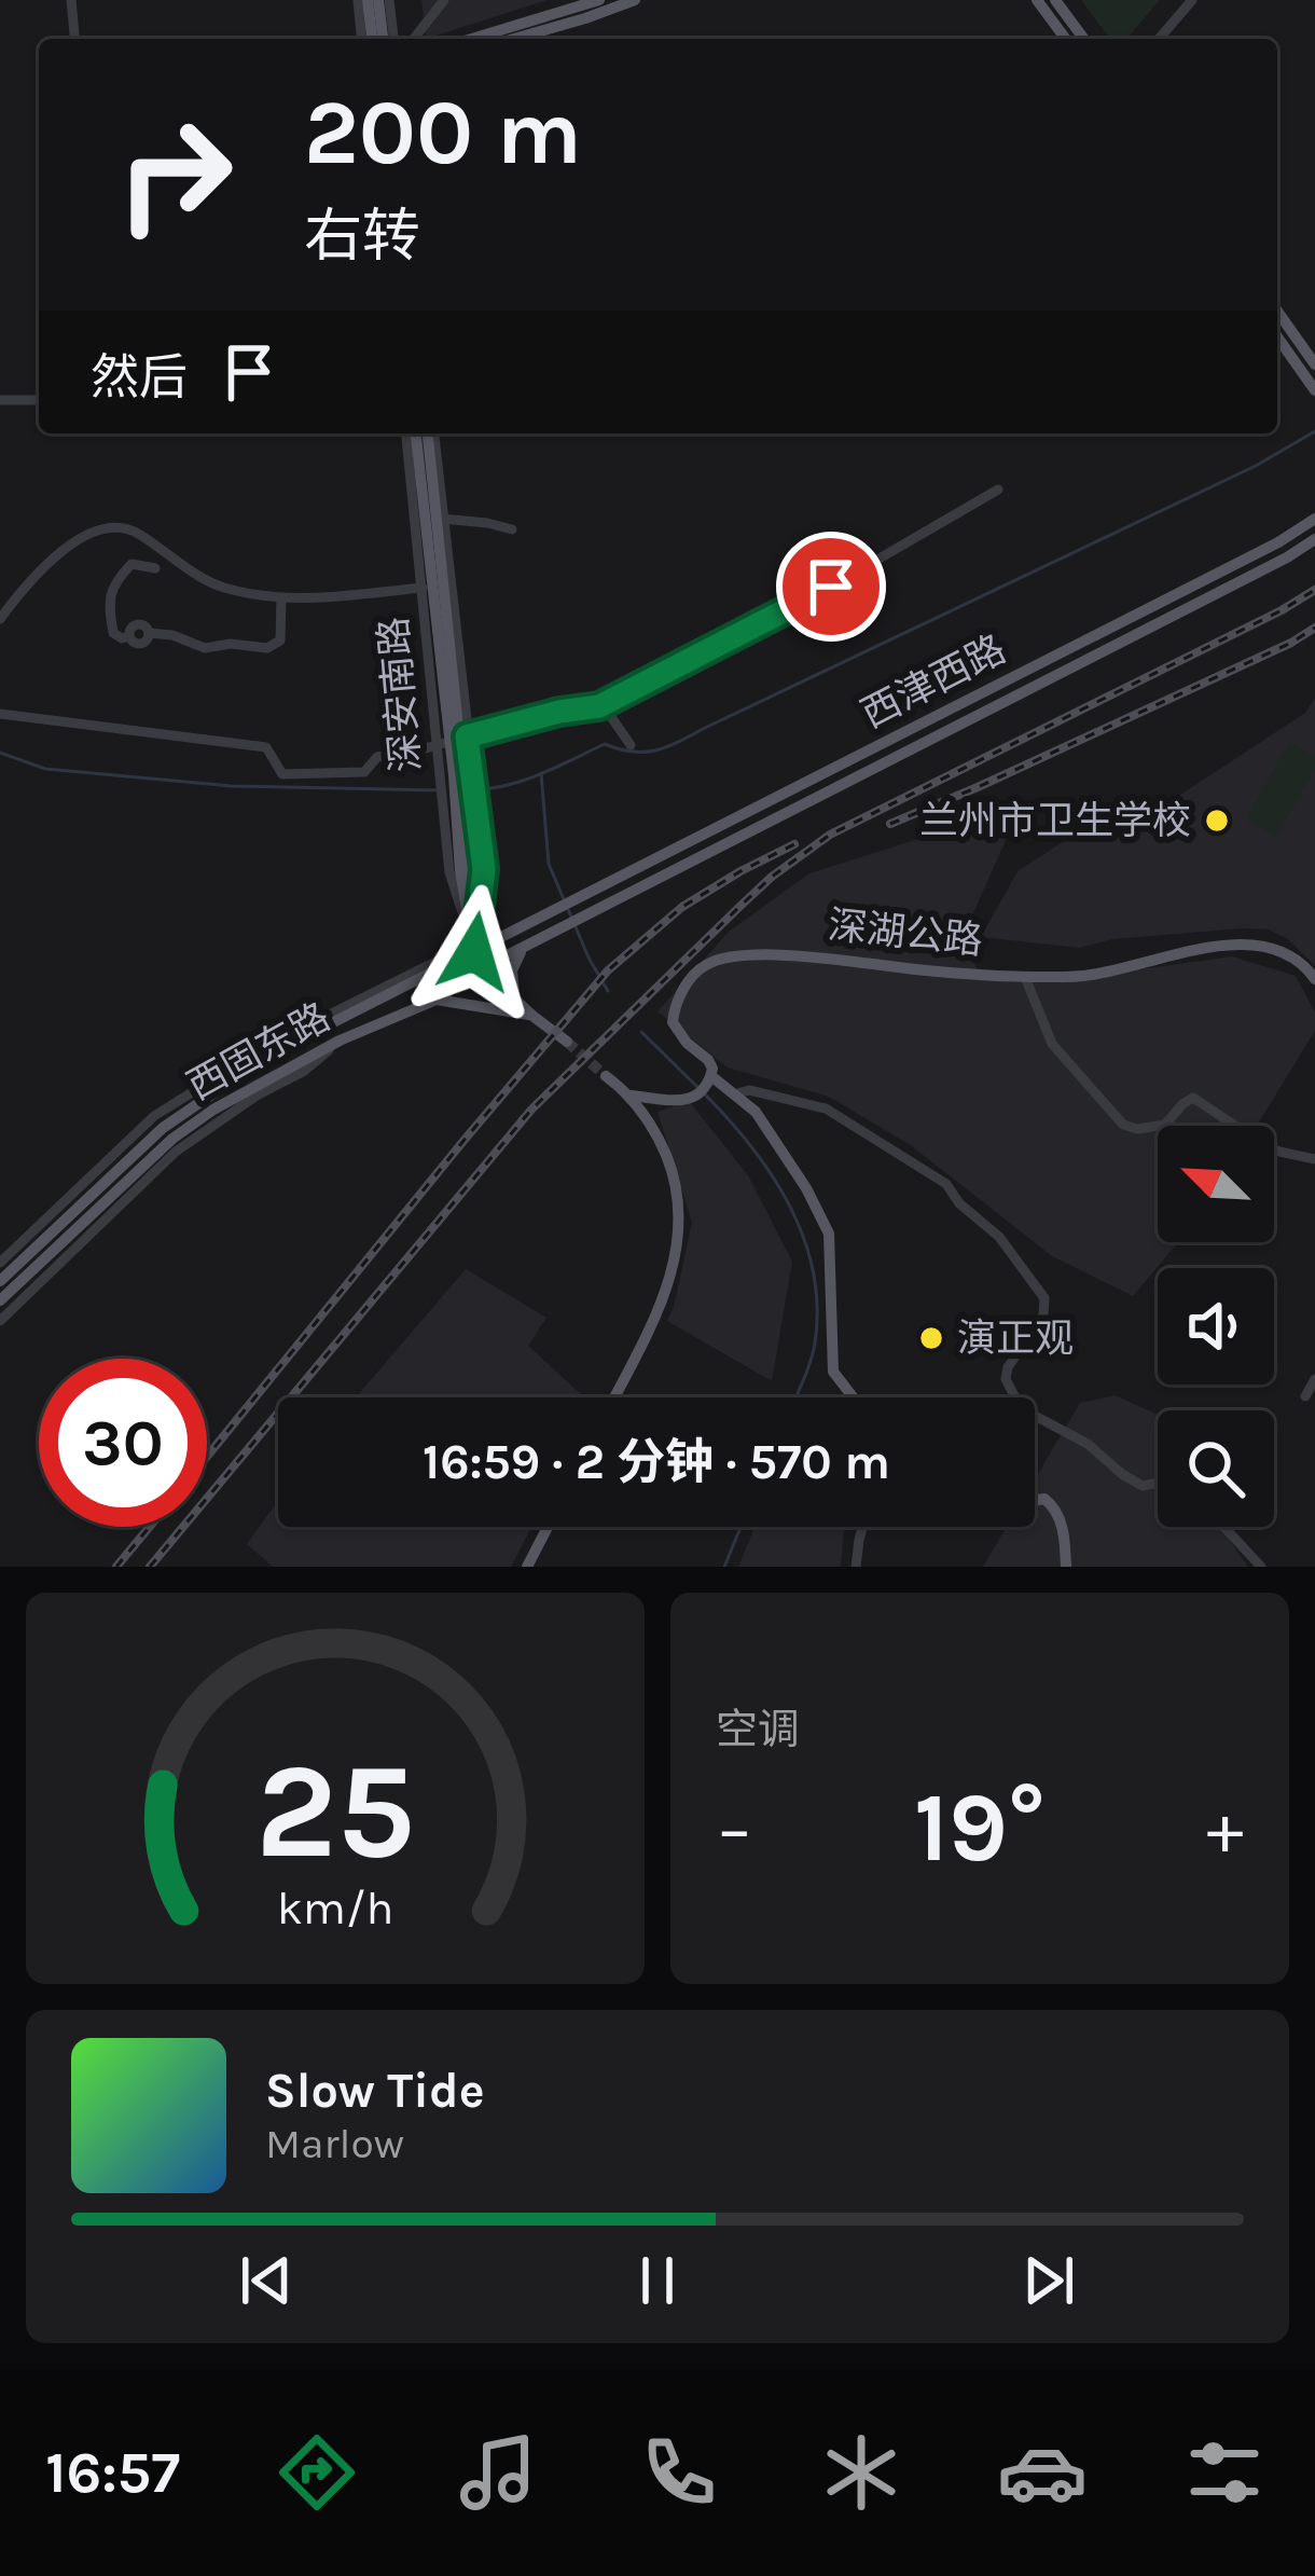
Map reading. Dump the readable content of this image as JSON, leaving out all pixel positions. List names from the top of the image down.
{
  "streets": {
    "main road": [
      "西津西路",
      "深安南路",
      "深湖公路",
      "西固东路"
    ]
  },
  "crossings": [
    ["西津西路", "西固东路"],
    ["深安南路", "西固东路"]
  ],
  "places": ["兰州市卫生学校", "演正观"],
  "north": "top left",
  "page": {
    "turn": ["200 m", "右转"],
    "then": "然后",
    "limit": "30",
    "trip": "16:59 · 2 分钟 · 570 m",
    "tile": "空调",
    "heat": ["−", "19°", "+"],
    "song": ["Slow Tide", "Marlow"],
    "tabs": "16:57",
    "gauge": ["25", "km/h"]
  }
}
